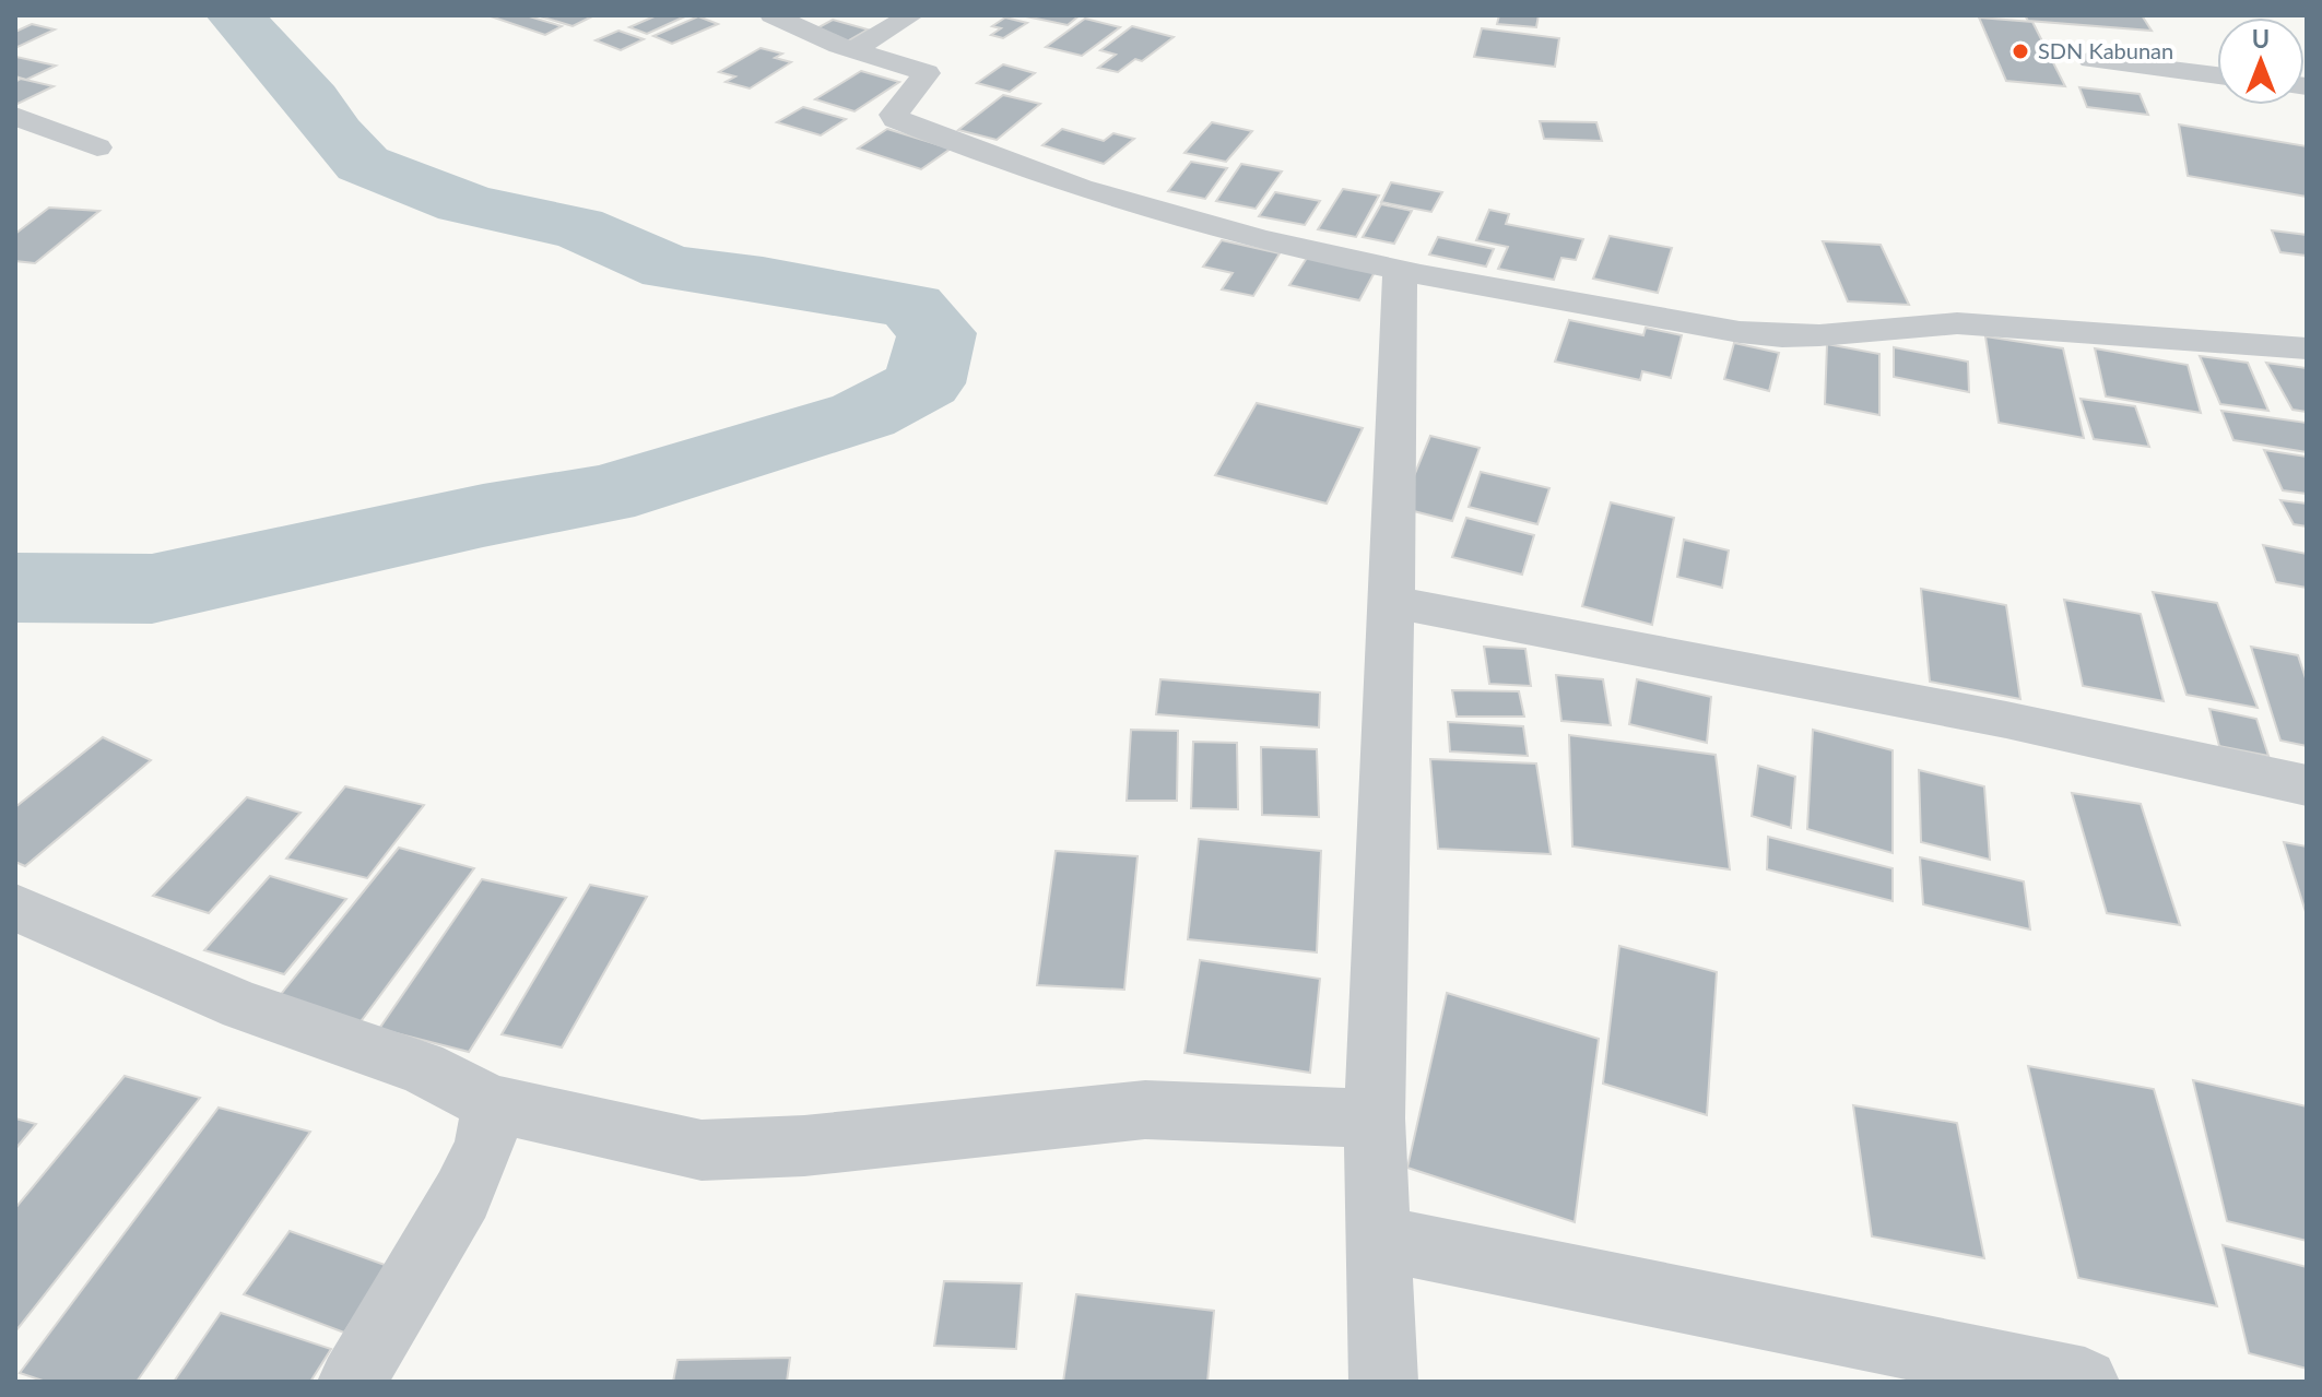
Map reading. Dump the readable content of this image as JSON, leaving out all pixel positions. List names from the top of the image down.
{
  "places": ["SDN Kabunan"],
  "north": "top"
}
